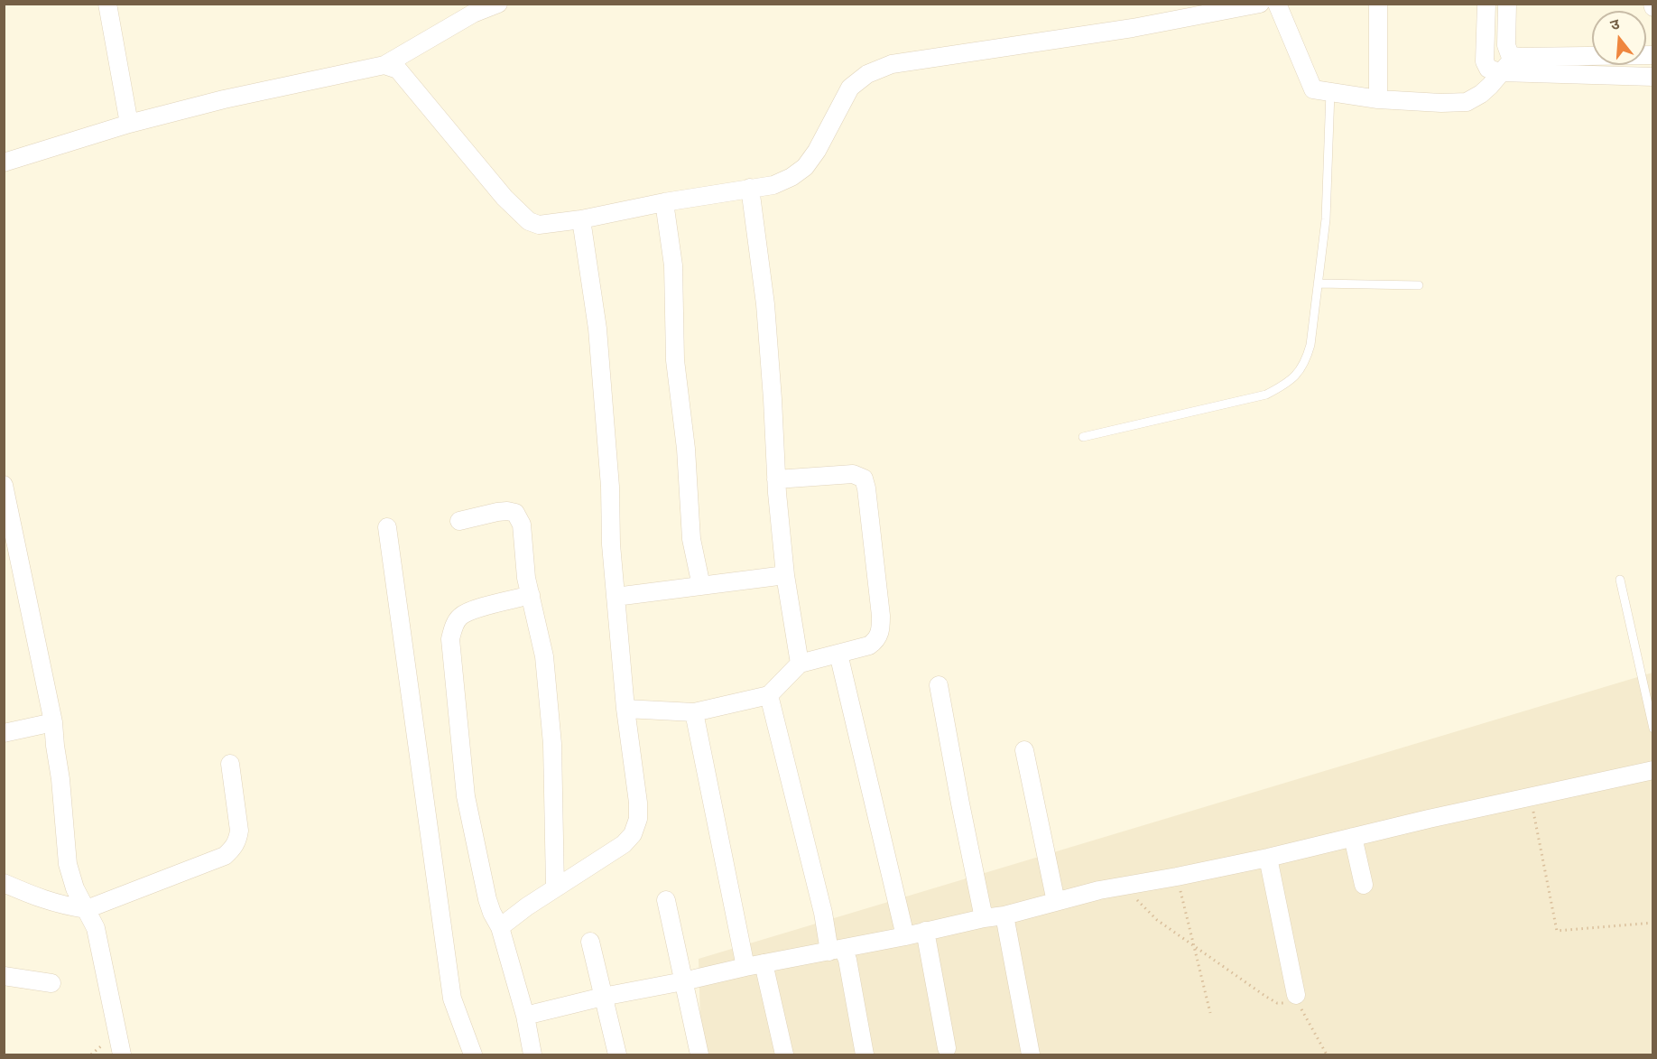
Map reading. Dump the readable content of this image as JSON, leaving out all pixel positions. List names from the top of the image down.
{
  "north": "top"
}
